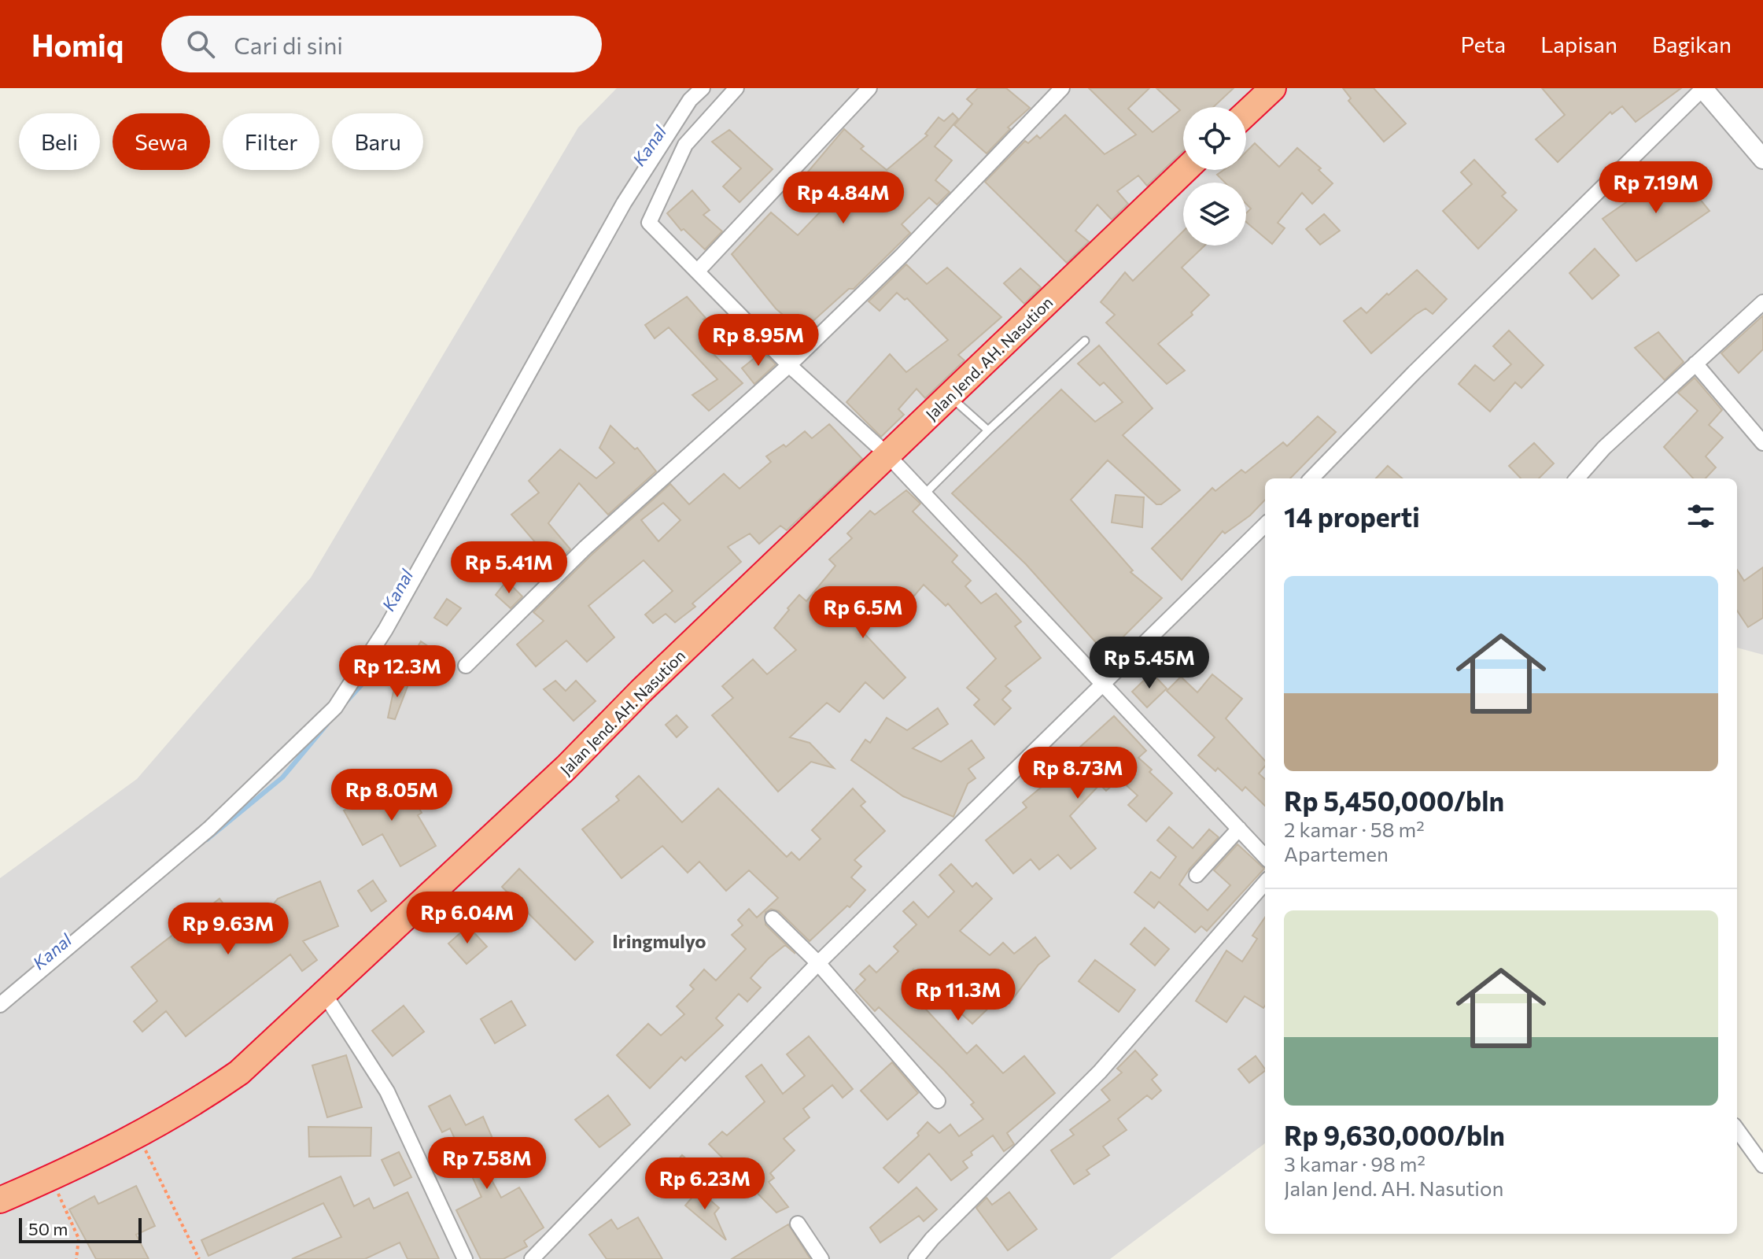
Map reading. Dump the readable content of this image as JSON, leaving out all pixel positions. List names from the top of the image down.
{
  "streets": {
    "highway": ["Jalan Jend. AH. Nasution"]
  },
  "districts": ["Iringmulyo"],
  "water": ["Kanal"],
  "scale_bar": "50 m",
  "page": {
    "header": "Homiq",
    "search": "Cari di sini",
    "nav": ["Peta", "Lapisan", "Bagikan"],
    "chip": [
      "Beli",
      "Sewa",
      "Filter",
      "Baru"
    ],
    "price": [
      "Rp 7.19M",
      "Rp 4.84M",
      "Rp 8.95M",
      "Rp 5.41M",
      "Rp 6.5M",
      "Rp 5.45M",
      "Rp 12.3M",
      "Rp 8.73M",
      "Rp 8.05M",
      "Rp 6.04M",
      "Rp 9.63M",
      "Rp 11.3M",
      "Rp 7.58M",
      "Rp 6.23M"
    ],
    "heading": "14 properti",
    "list": [
      {
        "name": "Rp 5,450,000/bln",
        "note": "2 kamar · 58 m² · Apartemen"
      },
      {
        "name": "Rp 9,630,000/bln",
        "note": "3 kamar · 98 m² · Jalan Jend. AH. Nasution"
      }
    ],
    "scale": "50 m"
  }
}
